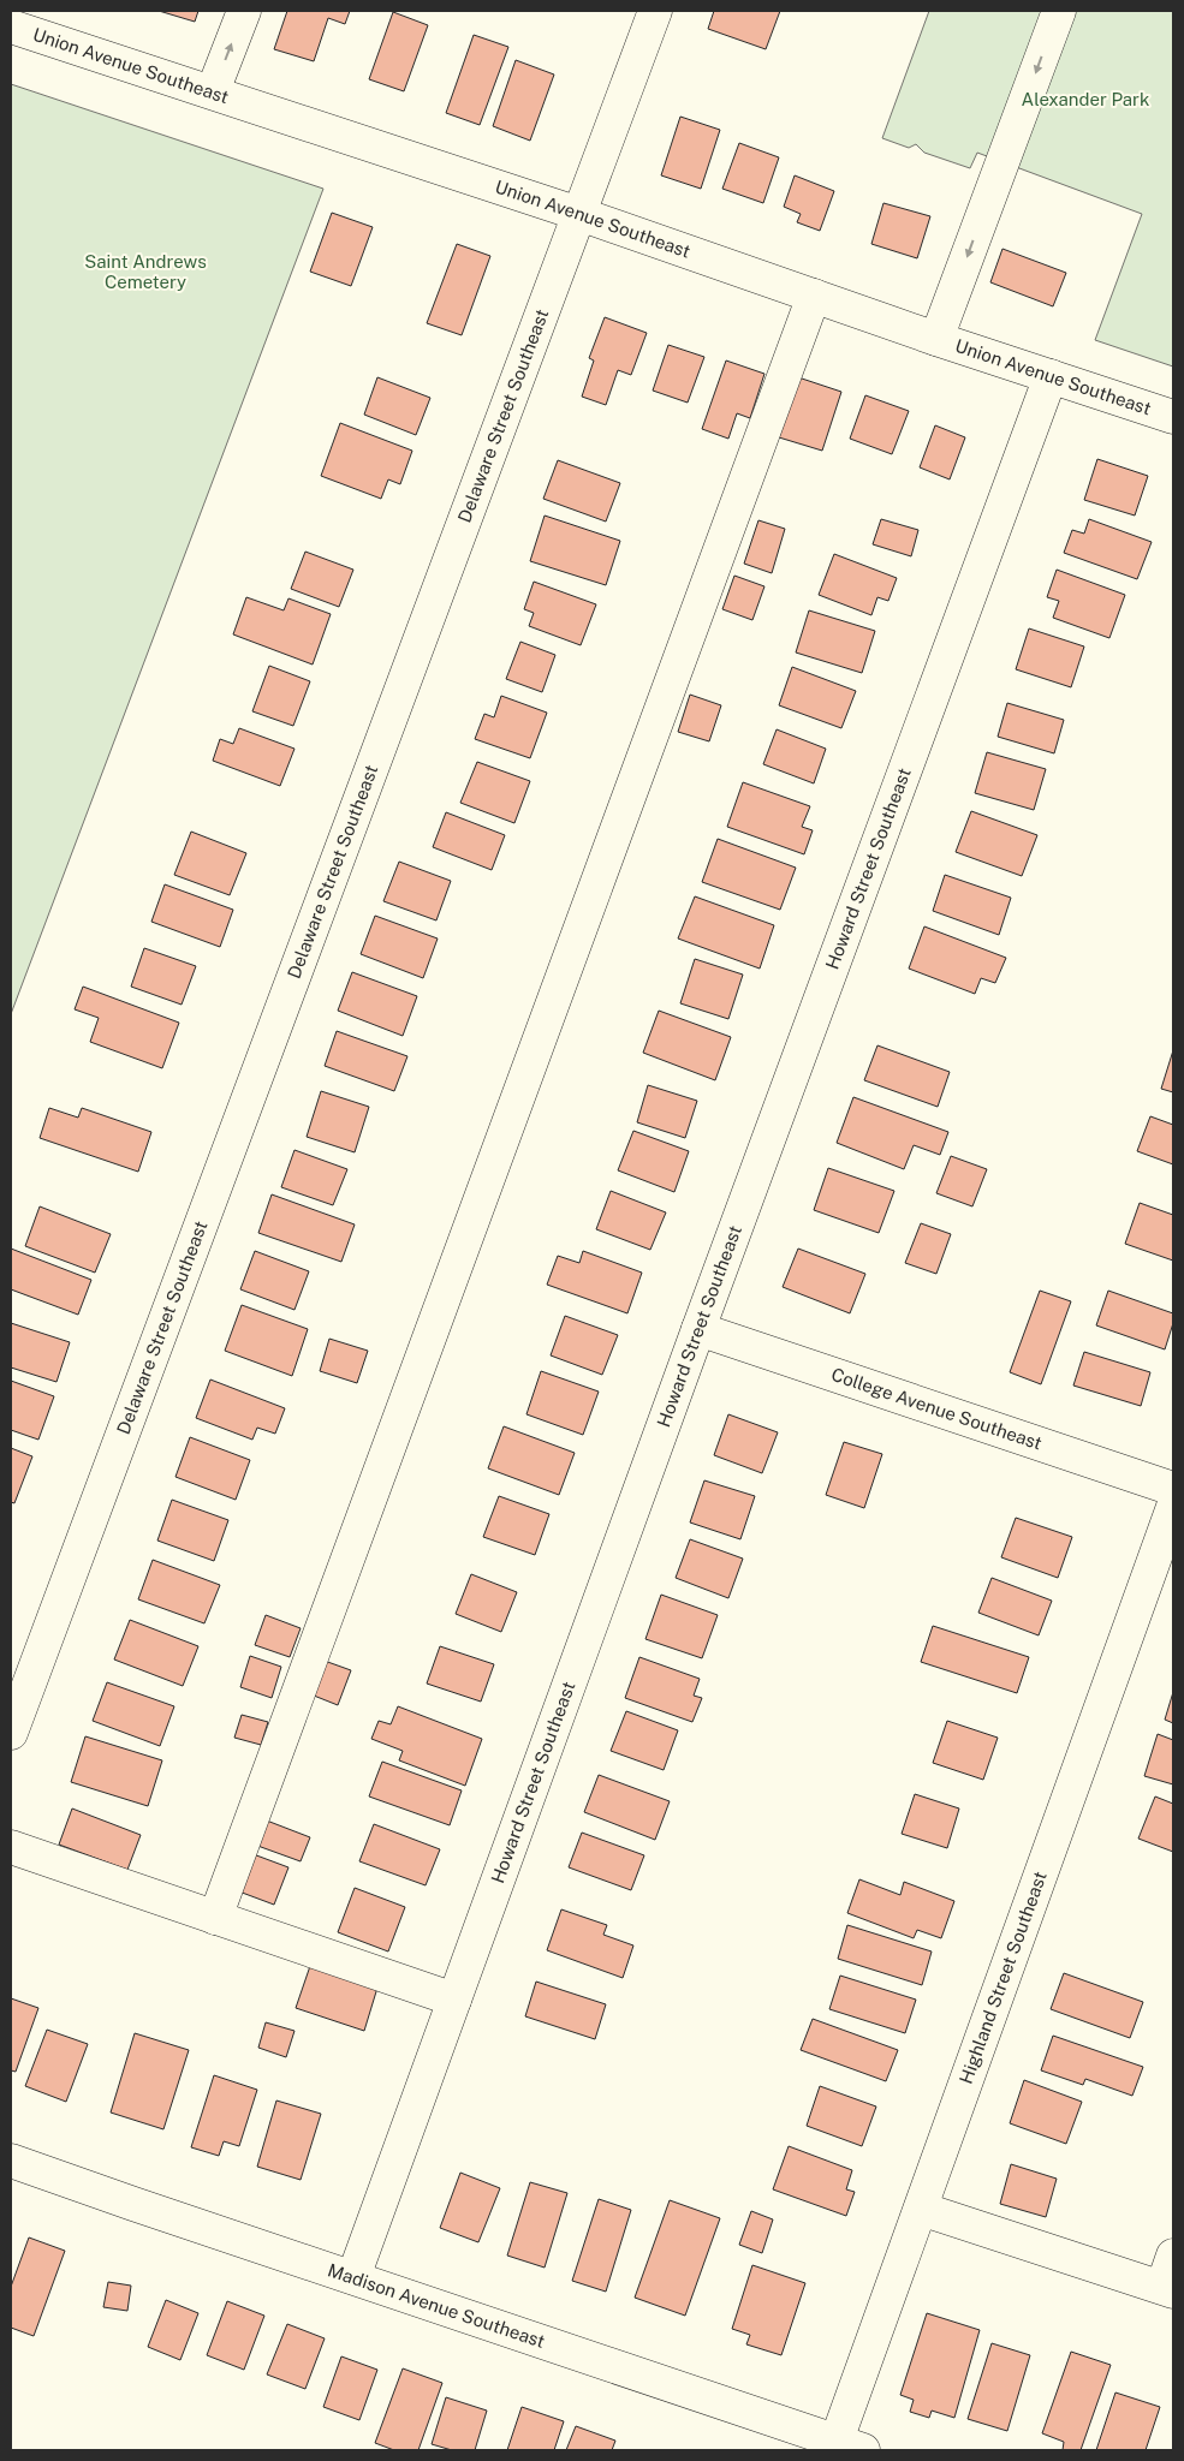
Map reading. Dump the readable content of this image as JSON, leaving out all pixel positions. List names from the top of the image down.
{
  "streets": {
    "street": [
      "Union Avenue Southeast",
      "Delaware Street Southeast",
      "Howard Street Southeast",
      "College Avenue Southeast",
      "Highland Street Southeast",
      "Madison Avenue Southeast"
    ]
  },
  "crossings": [
    ["Union Avenue Southeast", "Delaware Street Southeast"],
    ["Union Avenue Southeast", "Howard Street Southeast"],
    ["Howard Street Southeast", "College Avenue Southeast"],
    ["Howard Street Southeast", "Madison Avenue Southeast"],
    ["Highland Street Southeast", "Madison Avenue Southeast"]
  ],
  "parks": ["Alexander Park", "Saint Andrews Cemetery"]
}
